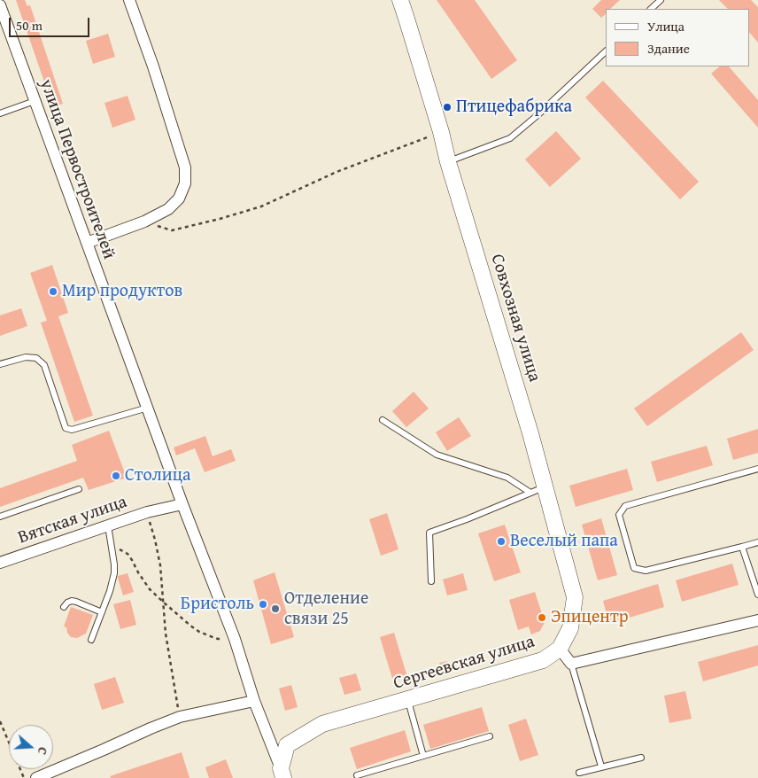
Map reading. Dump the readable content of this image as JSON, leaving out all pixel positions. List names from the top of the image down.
{
  "streets": {
    "main road": ["Совхозная улица", "Сергеевская улица"],
    "street": ["улица Первостроителей", "Вятская улица"]
  },
  "crossings": [
    ["улица Первостроителей", "Вятская улица"],
    ["улица Первостроителей", "Сергеевская улица"],
    ["Совхозная улица", "Сергеевская улица"]
  ],
  "places": [
    "Птицефабрика",
    "Мир продуктов",
    "Столица",
    "Веселый папа",
    "Бристоль",
    "Отделение связи 25",
    "Эпицентр"
  ],
  "legend": ["Улица", "Здание"],
  "scale_bar": "50 m",
  "north": "right"
}
